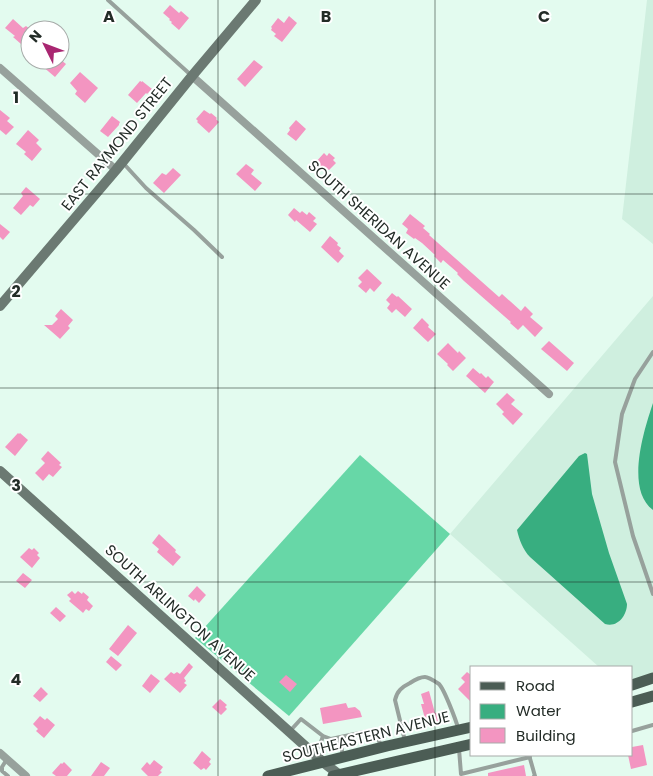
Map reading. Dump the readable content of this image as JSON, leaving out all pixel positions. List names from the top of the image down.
{
  "streets": {
    "main road": ["EAST RAYMOND STREET", "SOUTH ARLINGTON AVENUE", "SOUTHEASTERN AVENUE"],
    "street": ["SOUTH SHERIDAN AVENUE"]
  },
  "crossings": [
    ["EAST RAYMOND STREET", "SOUTH SHERIDAN AVENUE"],
    ["SOUTH ARLINGTON AVENUE", "SOUTHEASTERN AVENUE"]
  ],
  "legend": ["Road", "Water", "Building"],
  "north": "top left",
  "grid": {
    "columns": ["A", "B", "C"],
    "rows": [
      "1",
      "2",
      "3",
      "4"
    ]
  }
}
